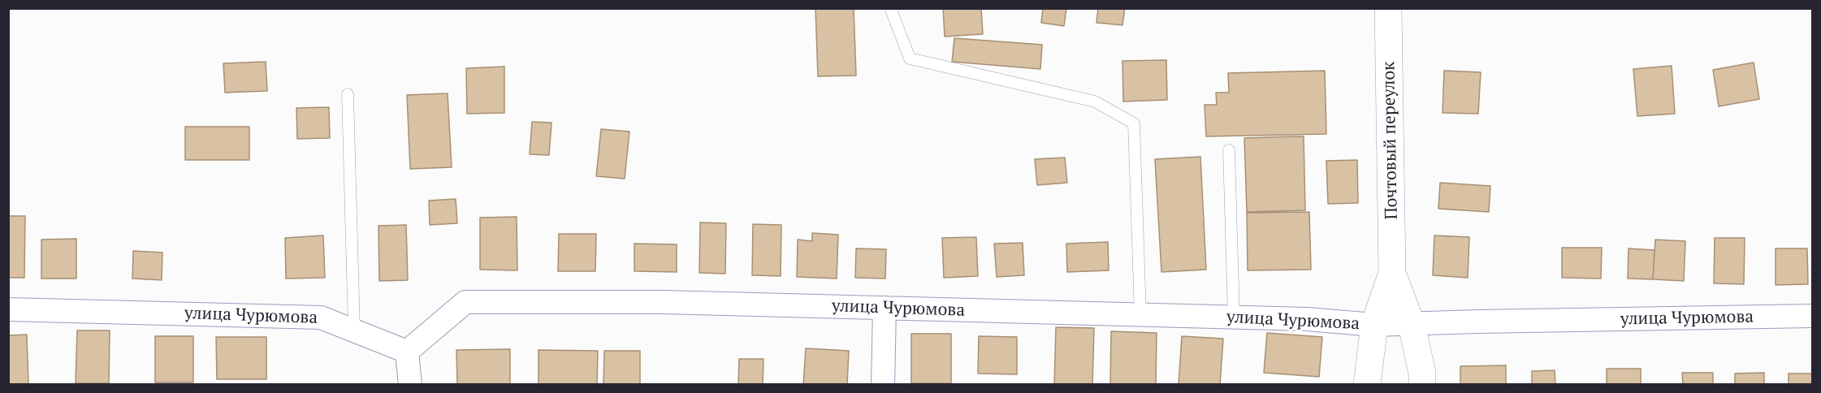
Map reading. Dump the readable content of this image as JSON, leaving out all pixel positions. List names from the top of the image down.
{
  "streets": {
    "street": ["Почтовый переулок", "улица Чурюмова"]
  },
  "crossings": [
    ["Почтовый переулок", "улица Чурюмова"]
  ]
}
